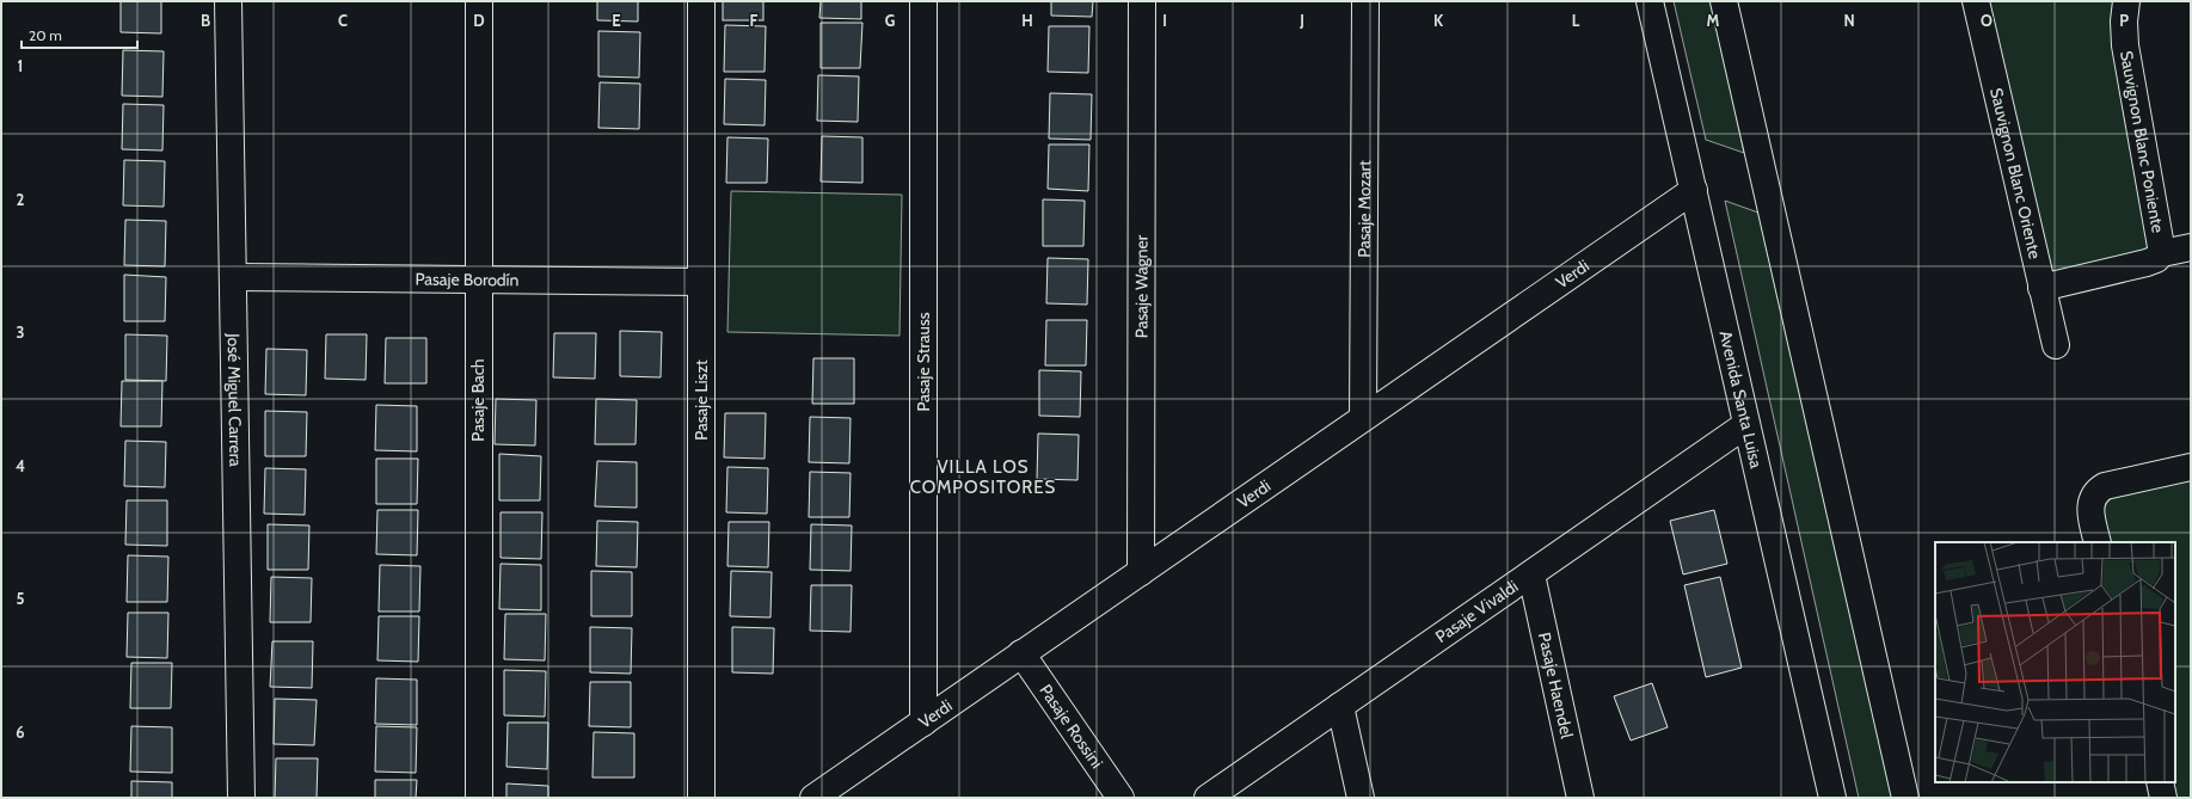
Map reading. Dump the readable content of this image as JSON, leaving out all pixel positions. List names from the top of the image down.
{
  "streets": {
    "street": [
      "Sauvignon Blanc Poniente",
      "Sauvignon Blanc Oriente",
      "Pasaje Mozart",
      "Verdi",
      "Pasaje Borodín",
      "Pasaje Wagner",
      "Pasaje Strauss",
      "José Miguel Carrera",
      "Pasaje Bach",
      "Pasaje Liszt",
      "Avenida Santa Luisa",
      "Pasaje Vivaldi",
      "Pasaje Haendel",
      "Pasaje Rossini"
    ]
  },
  "crossings": [
    ["Pasaje Mozart", "Verdi"],
    ["Verdi", "Pasaje Wagner"],
    ["Verdi", "Pasaje Strauss"],
    ["Verdi", "Avenida Santa Luisa"],
    ["Verdi", "Pasaje Rossini"],
    ["Pasaje Borodín", "José Miguel Carrera"],
    ["Pasaje Borodín", "Pasaje Bach"],
    ["Pasaje Borodín", "Pasaje Liszt"],
    ["Avenida Santa Luisa", "Pasaje Vivaldi"],
    ["Pasaje Vivaldi", "Pasaje Haendel"]
  ],
  "districts": ["VILLA LOS COMPOSITORES"],
  "scale_bar": "20 m",
  "grid": {
    "columns": [
      "B",
      "C",
      "D",
      "E",
      "F",
      "G",
      "H",
      "I",
      "J",
      "K",
      "L",
      "M",
      "N",
      "O",
      "P"
    ],
    "rows": [
      "1",
      "2",
      "3",
      "4",
      "5",
      "6"
    ]
  }
}
